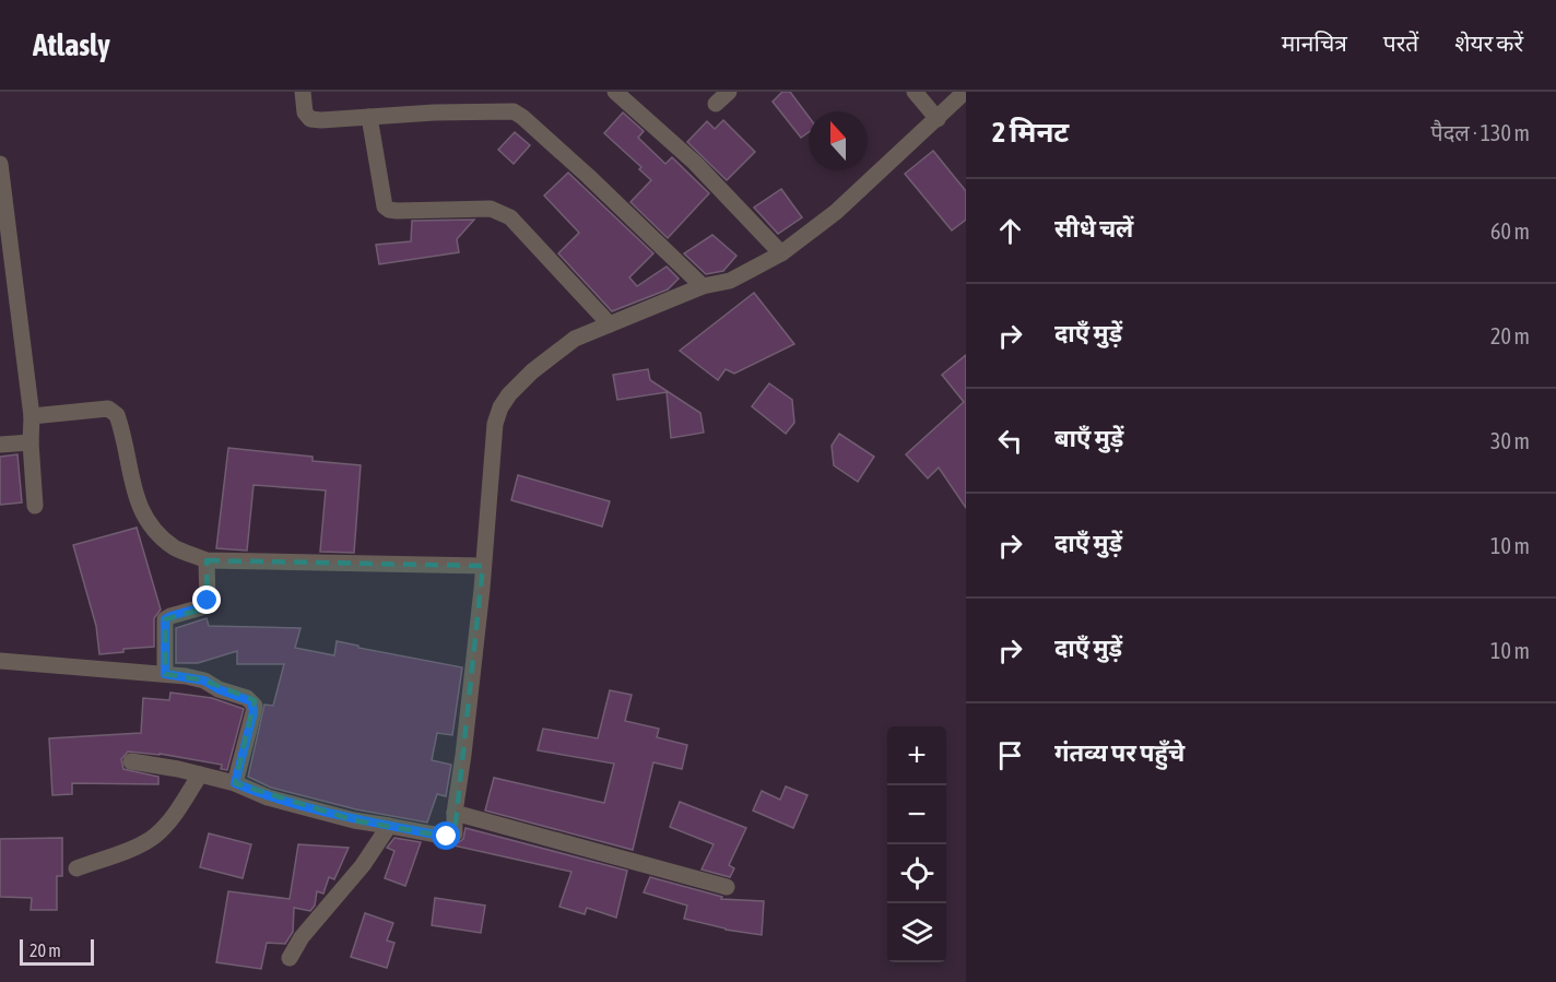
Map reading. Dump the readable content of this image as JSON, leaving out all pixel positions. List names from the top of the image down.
{
  "scale_bar": "20 m",
  "north": "top",
  "page": {
    "header": "Atlasly",
    "nav": ["मानचित्र", "परतें", "शेयर करें"],
    "heading": ["2 मिनट", "पैदल · 130 m"],
    "list": [
      ["सीधे चलें", "60 m"],
      ["दाएँ मुड़ें", "20 m"],
      ["बाएँ मुड़ें", "30 m"],
      ["दाएँ मुड़ें", "10 m"],
      ["दाएँ मुड़ें", "10 m"],
      "गंतव्य पर पहुँचे"
    ],
    "map_buttons": ["+", "−"],
    "scale": "20 m"
  }
}
